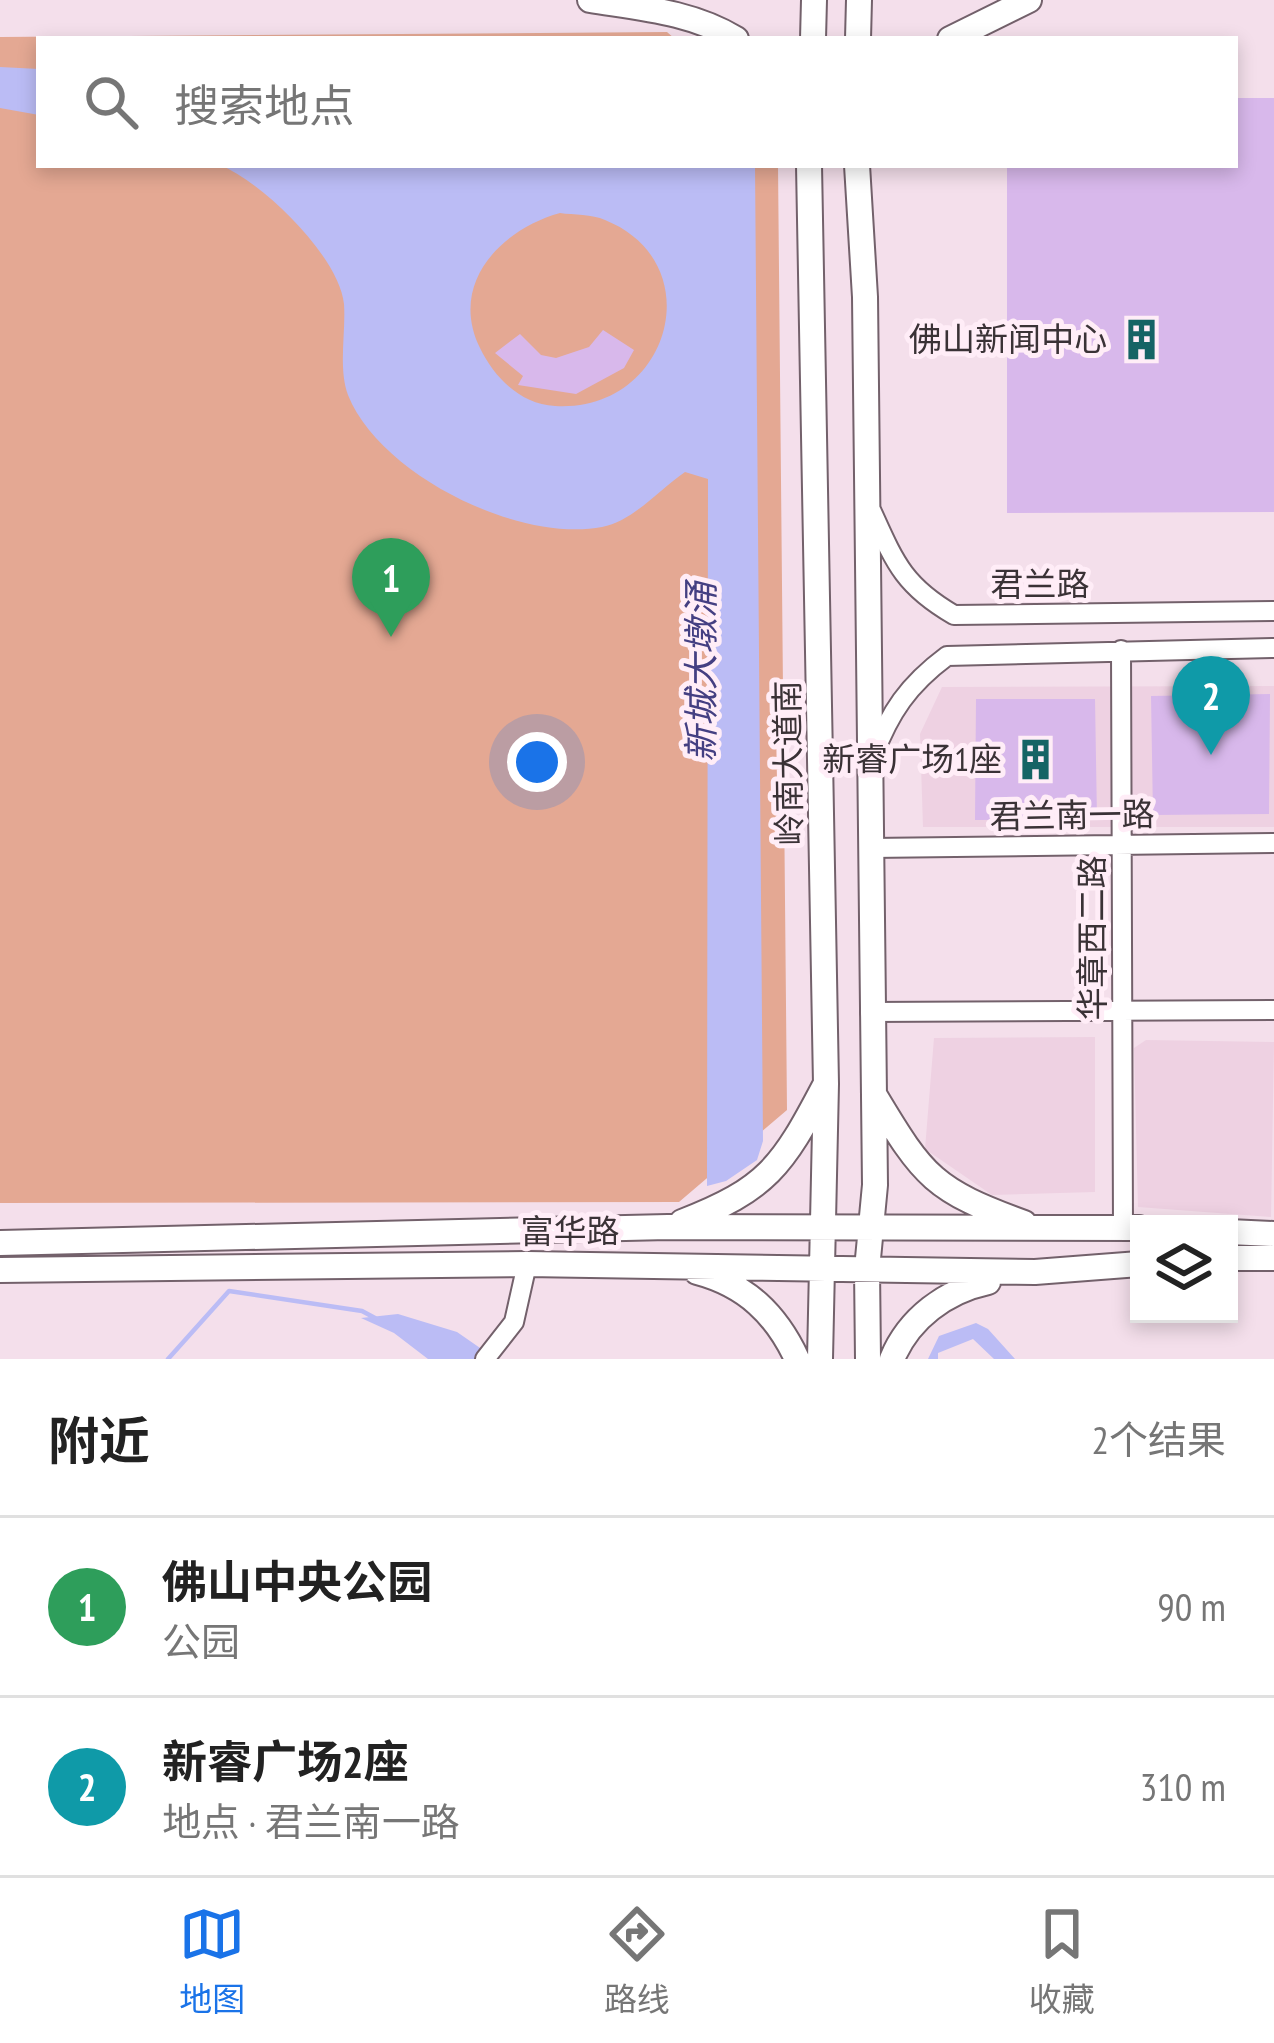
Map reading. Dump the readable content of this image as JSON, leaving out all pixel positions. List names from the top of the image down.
{
  "streets": {
    "main road": ["岭南大道南", "富华路"],
    "street": ["君兰路", "君兰南一路", "华章西二路"]
  },
  "crossings": [
    ["君兰路", "华章西二路"],
    ["岭南大道南", "富华路"],
    ["君兰南一路", "华章西二路"]
  ],
  "water": ["新城大墩涌"],
  "places": {
    "building": ["佛山新闻中心", "新睿广场1座"]
  },
  "page": {
    "search": "搜索地点",
    "pins": ["1", "2"],
    "heading": ["附近", "2个结果"],
    "list": [
      {
        "mark": "1",
        "name": "佛山中央公园",
        "note": "公园",
        "value": "90 m"
      },
      {
        "mark": "2",
        "name": "新睿广场2座",
        "note": "地点 · 君兰南一路",
        "value": "310 m"
      }
    ],
    "nav": ["地图", "路线", "收藏"]
  }
}
